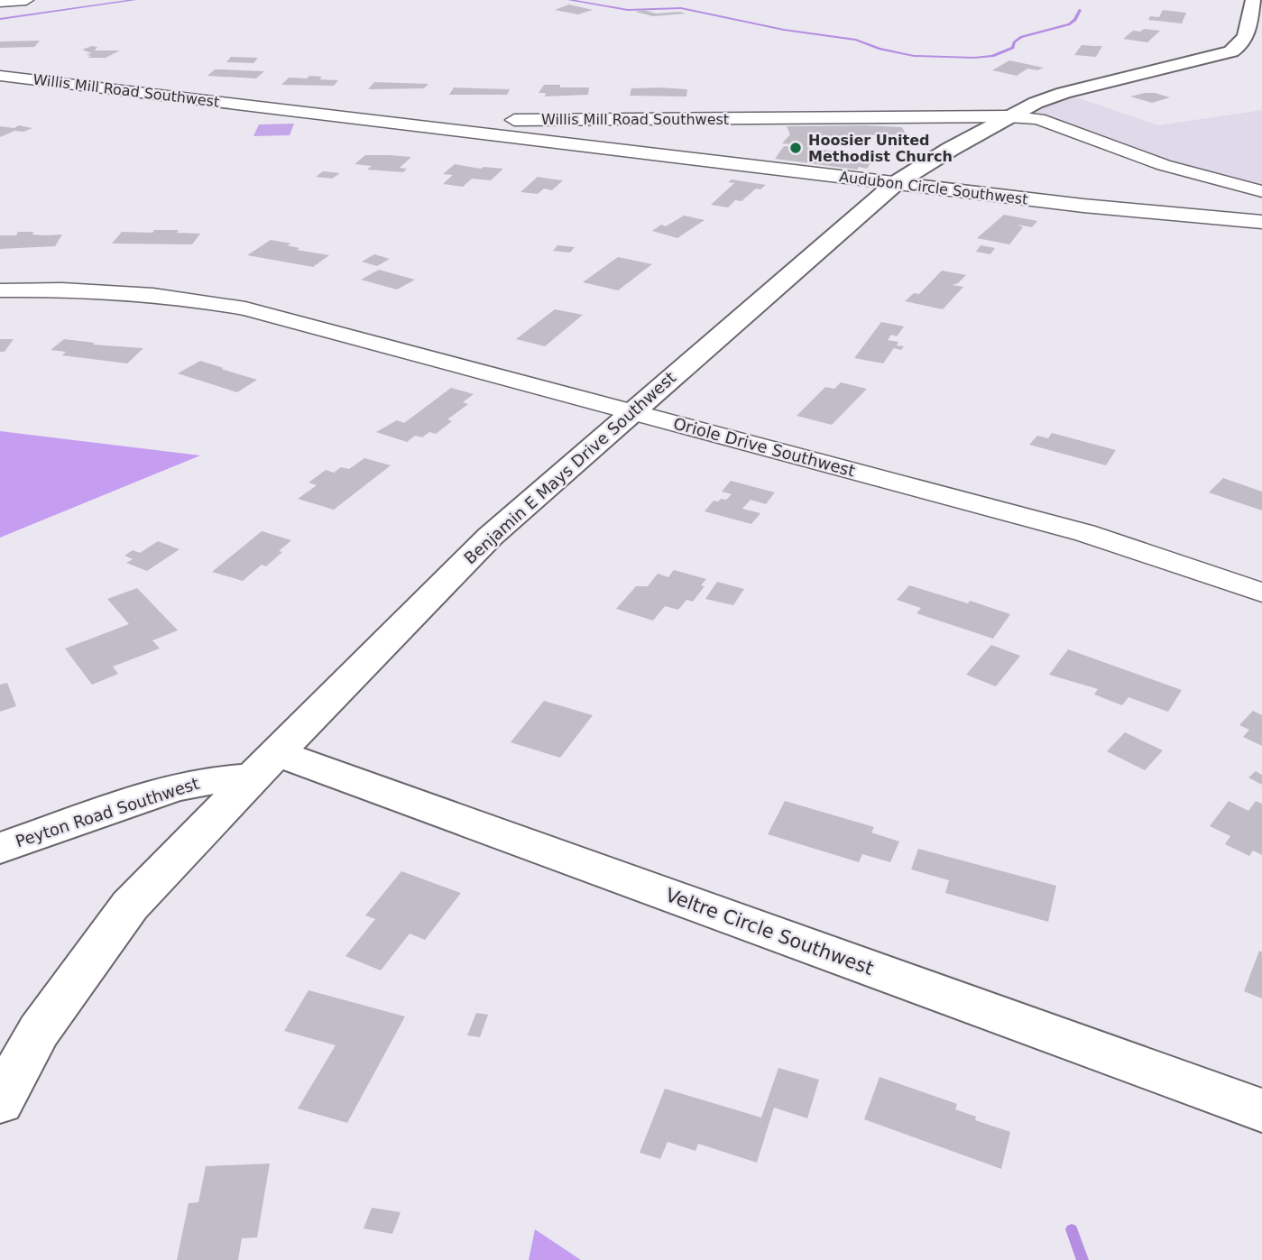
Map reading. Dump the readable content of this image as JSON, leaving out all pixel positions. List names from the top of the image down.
{
  "streets": {
    "street": [
      "Willis Mill Road Southwest",
      "Audubon Circle Southwest",
      "Oriole Drive Southwest",
      "Benjamin E Mays Drive Southwest",
      "Peyton Road Southwest",
      "Veltre Circle Southwest"
    ]
  },
  "crossings": [
    ["Willis Mill Road Southwest", "Audubon Circle Southwest"],
    ["Willis Mill Road Southwest", "Benjamin E Mays Drive Southwest"],
    ["Audubon Circle Southwest", "Benjamin E Mays Drive Southwest"],
    ["Oriole Drive Southwest", "Benjamin E Mays Drive Southwest"],
    ["Benjamin E Mays Drive Southwest", "Peyton Road Southwest"],
    ["Benjamin E Mays Drive Southwest", "Veltre Circle Southwest"],
    ["Peyton Road Southwest", "Veltre Circle Southwest"]
  ],
  "places": ["Hoosier United Methodist Church"]
}
